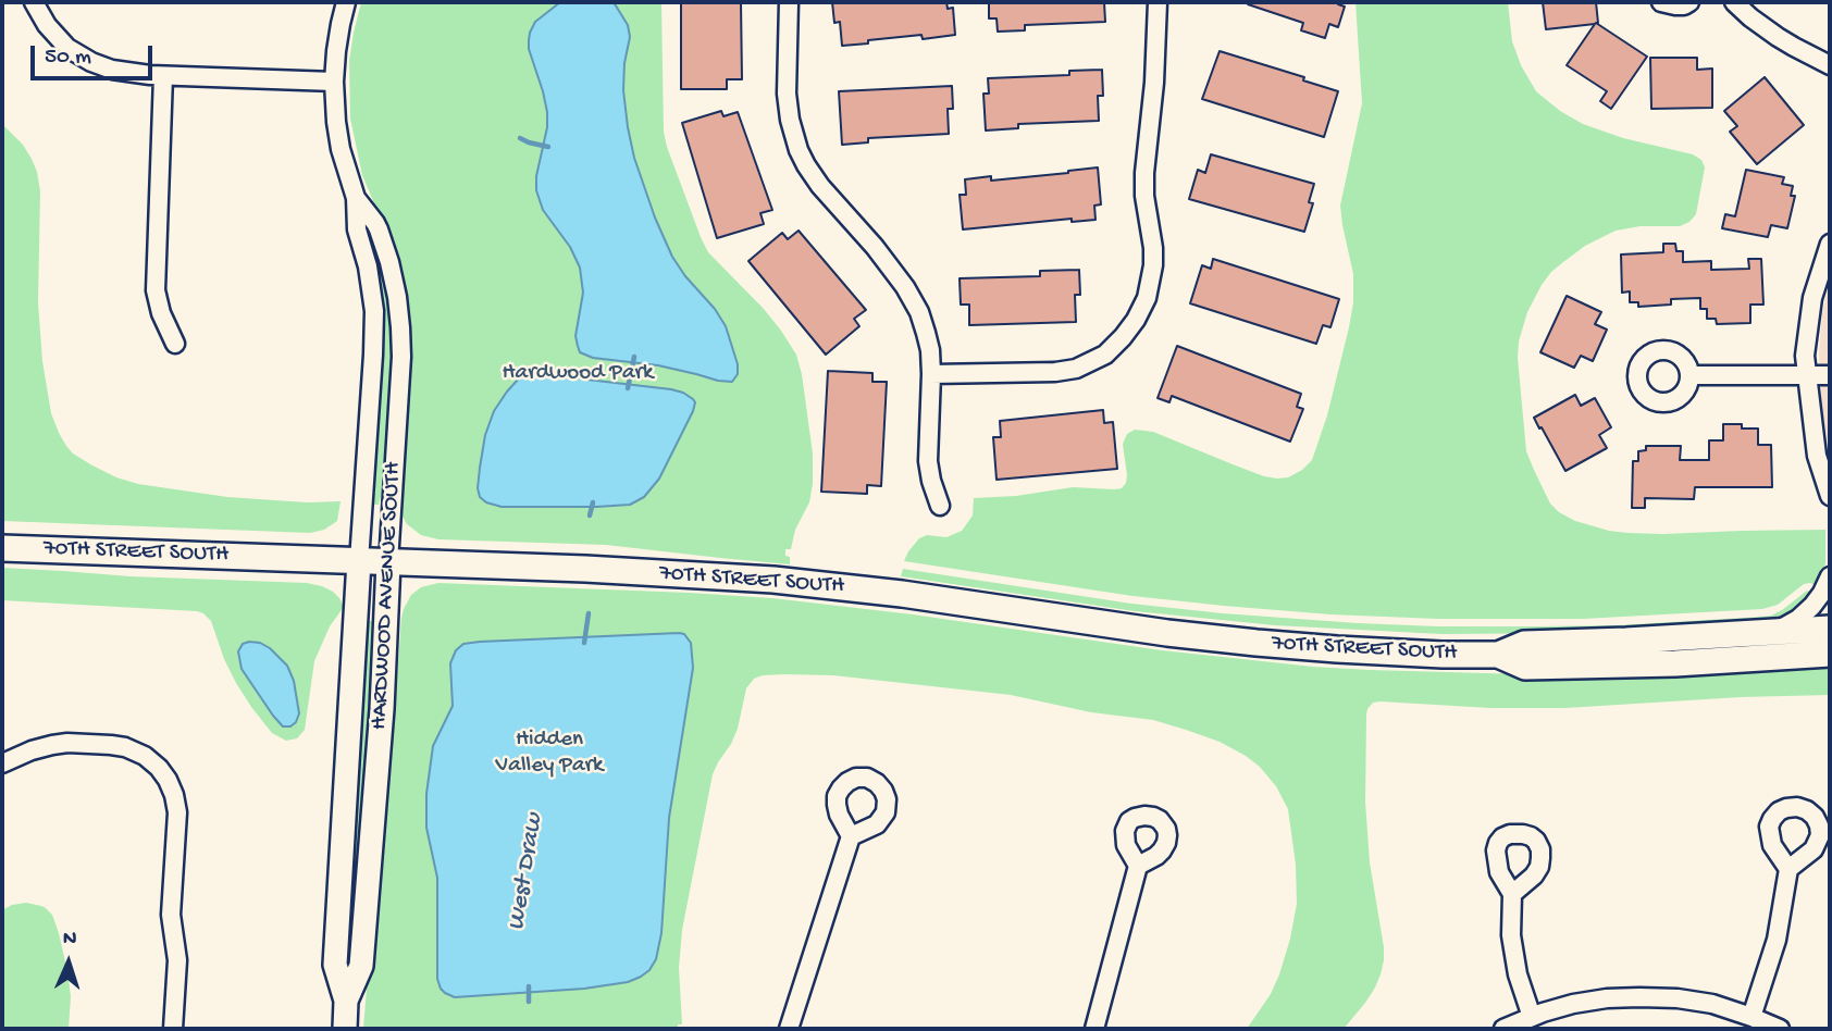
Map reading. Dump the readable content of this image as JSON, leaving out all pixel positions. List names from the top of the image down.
{
  "streets": {
    "main road": ["70TH STREET SOUTH"],
    "street": ["HARDWOOD AVENUE SOUTH"]
  },
  "crossings": [
    ["70TH STREET SOUTH", "HARDWOOD AVENUE SOUTH"]
  ],
  "water": ["West Draw"],
  "parks": ["Hardwood Park", "Hidden Valley Park"],
  "scale_bar": "50 m",
  "north": "top"
}
